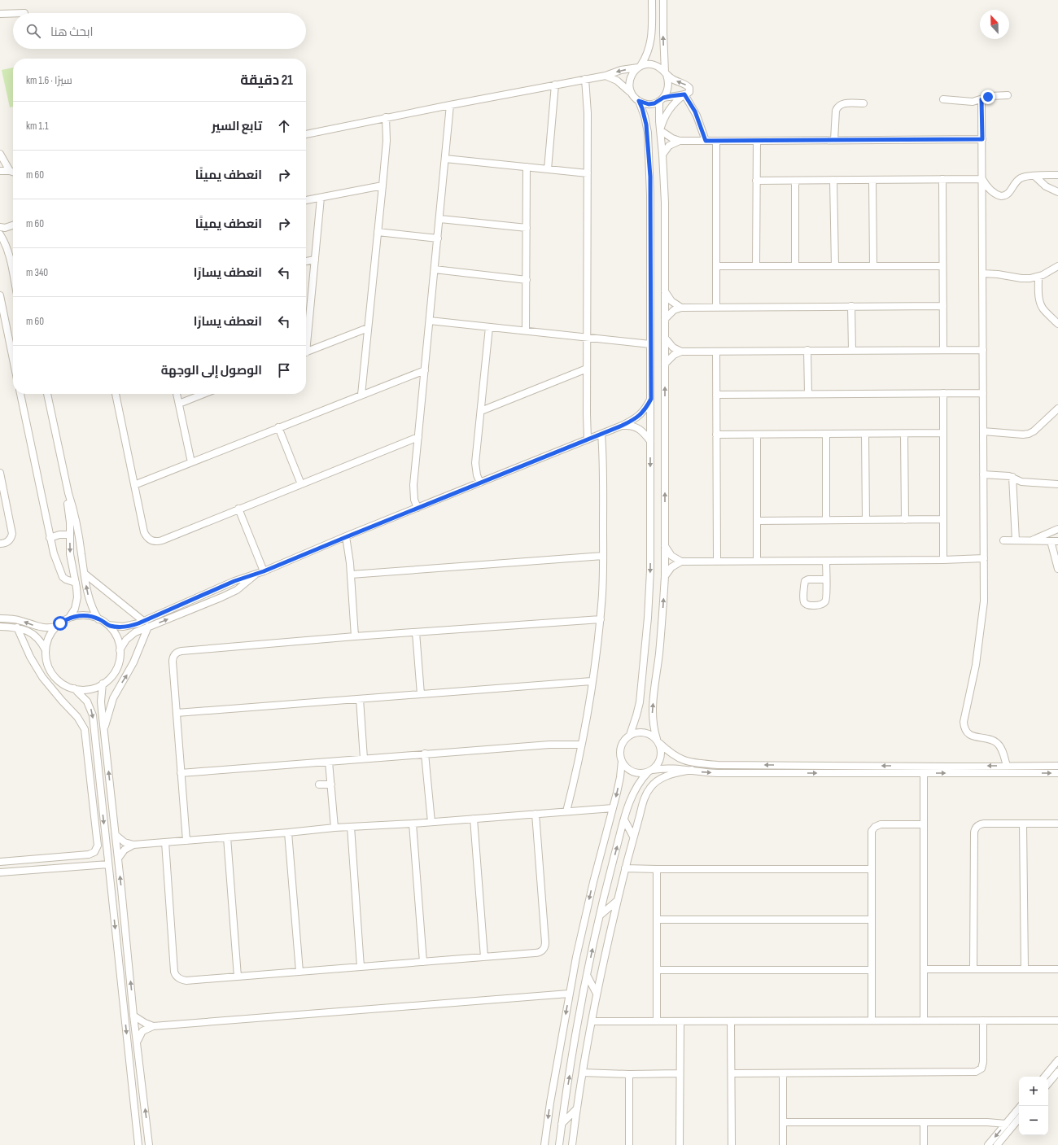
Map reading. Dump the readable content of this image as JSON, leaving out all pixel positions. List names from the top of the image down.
{
  "north": "top",
  "page": {
    "search": "ابحث هنا",
    "heading": ["21 دقيقة", "سيرًا · 1.6 km"],
    "list": [
      ["تابع السير", "1.1 km"],
      ["انعطف يمينًا", "60 m"],
      ["انعطف يمينًا", "60 m"],
      ["انعطف يسارًا", "340 m"],
      ["انعطف يسارًا", "60 m"],
      "الوصول إلى الوجهة"
    ],
    "map_buttons": ["+", "−"]
  }
}
